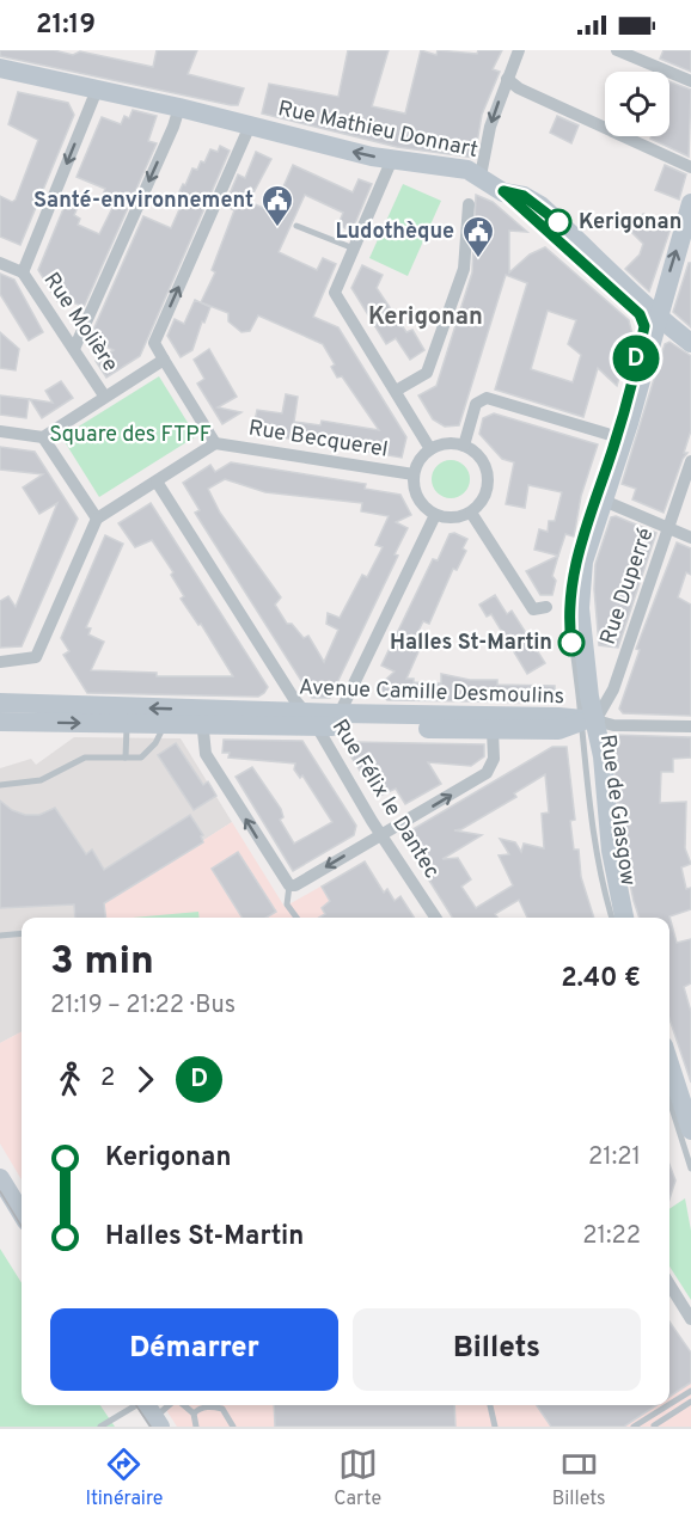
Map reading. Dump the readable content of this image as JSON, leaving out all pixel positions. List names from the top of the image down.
{
  "streets": {
    "main road": ["Rue Mathieu Donnart", "Avenue Camille Desmoulins", "Rue de Glasgow"],
    "street": [
      "Rue Molière",
      "Rue Becquerel",
      "Rue Duperré",
      "Rue Félix le Dantec"
    ]
  },
  "crossings": [
    ["Rue Mathieu Donnart", "Rue de Glasgow"],
    ["Rue Duperré", "Avenue Camille Desmoulins"],
    ["Rue Duperré", "Rue de Glasgow"],
    ["Avenue Camille Desmoulins", "Rue Félix le Dantec"],
    ["Avenue Camille Desmoulins", "Rue de Glasgow"]
  ],
  "districts": ["Kerigonan"],
  "parks": ["Square des FTPF"],
  "places": {
    "other": ["Kerigonan", "Halles St-Martin"],
    "public building": ["Santé-environnement", "Ludothèque"]
  },
  "lines": ["bus line D"],
  "page": {
    "status": "21:19",
    "on_map": "D",
    "heading": ["3 min", "21:19 – 21:22 · Bus", "2.40 €"],
    "legs": ["2", "D"],
    "list": [
      {
        "name": "Kerigonan",
        "value": "21:21"
      },
      {
        "name": "Halles St-Martin",
        "value": "21:22"
      }
    ],
    "buttons": ["Démarrer", "Billets"],
    "tabs": ["Itinéraire", "Carte", "Billets"]
  }
}
